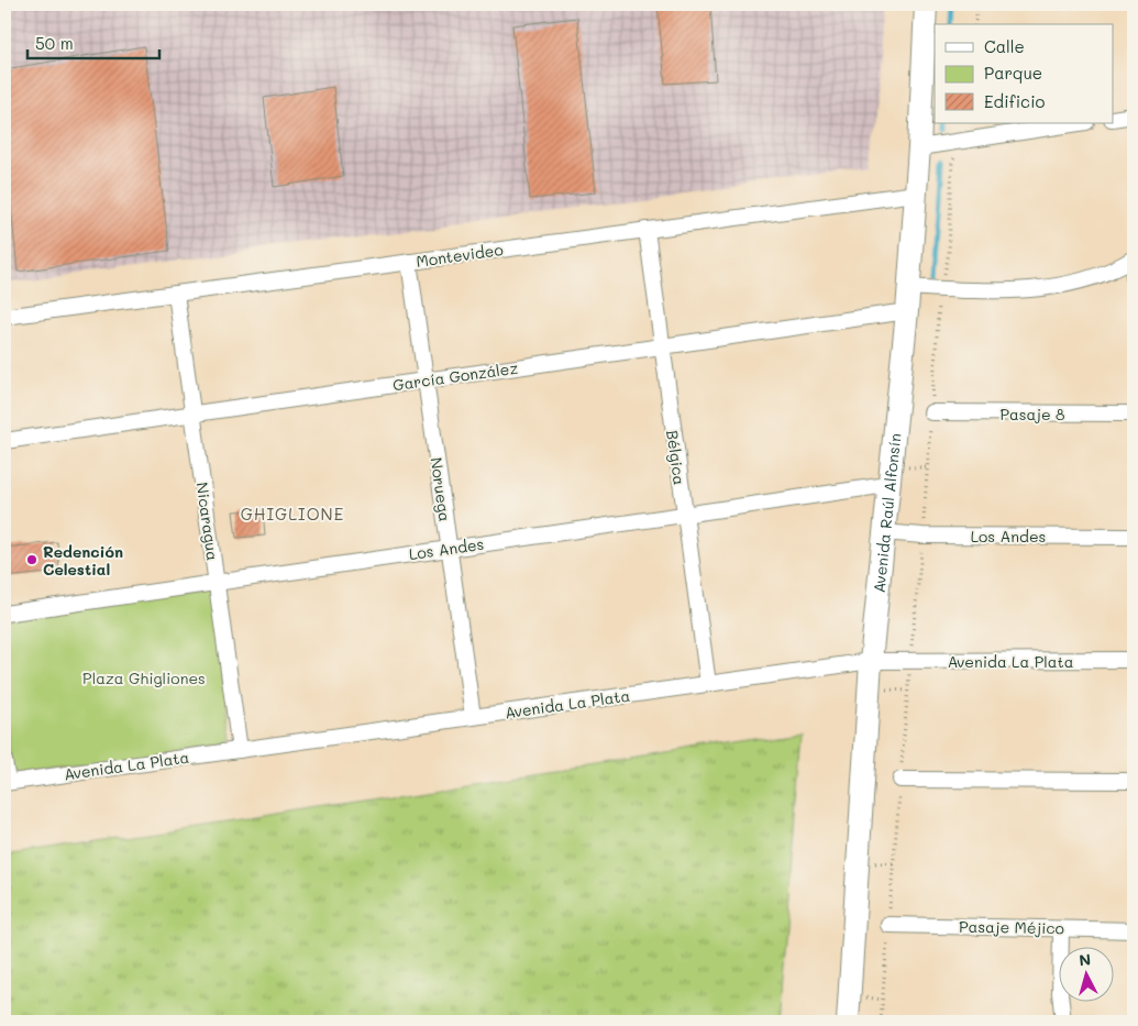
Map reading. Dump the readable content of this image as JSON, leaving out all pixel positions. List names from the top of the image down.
{
  "streets": {
    "main road": ["Avenida Raúl Alfonsín"],
    "street": [
      "Montevideo",
      "García González",
      "Pasaje 8",
      "Bélgica",
      "Noruega",
      "Nicaragua",
      "Los Andes",
      "Avenida La Plata",
      "Pasaje Méjico"
    ]
  },
  "crossings": [
    ["Montevideo", "Bélgica"],
    ["Montevideo", "Noruega"],
    ["Montevideo", "Avenida Raúl Alfonsín"],
    ["Montevideo", "Nicaragua"],
    ["García González", "Bélgica"],
    ["García González", "Noruega"],
    ["García González", "Avenida Raúl Alfonsín"],
    ["García González", "Nicaragua"],
    ["Bélgica", "Los Andes"],
    ["Bélgica", "Avenida La Plata"],
    ["Noruega", "Los Andes"],
    ["Noruega", "Avenida La Plata"],
    ["Avenida Raúl Alfonsín", "Los Andes"],
    ["Avenida Raúl Alfonsín", "Avenida La Plata"],
    ["Nicaragua", "Los Andes"],
    ["Nicaragua", "Avenida La Plata"]
  ],
  "districts": ["GHIGLIONE"],
  "parks": ["Plaza Ghigliones"],
  "places": ["Redención Celestial"],
  "legend": ["Calle", "Parque", "Edificio"],
  "scale_bar": "50 m",
  "north": "top"
}
